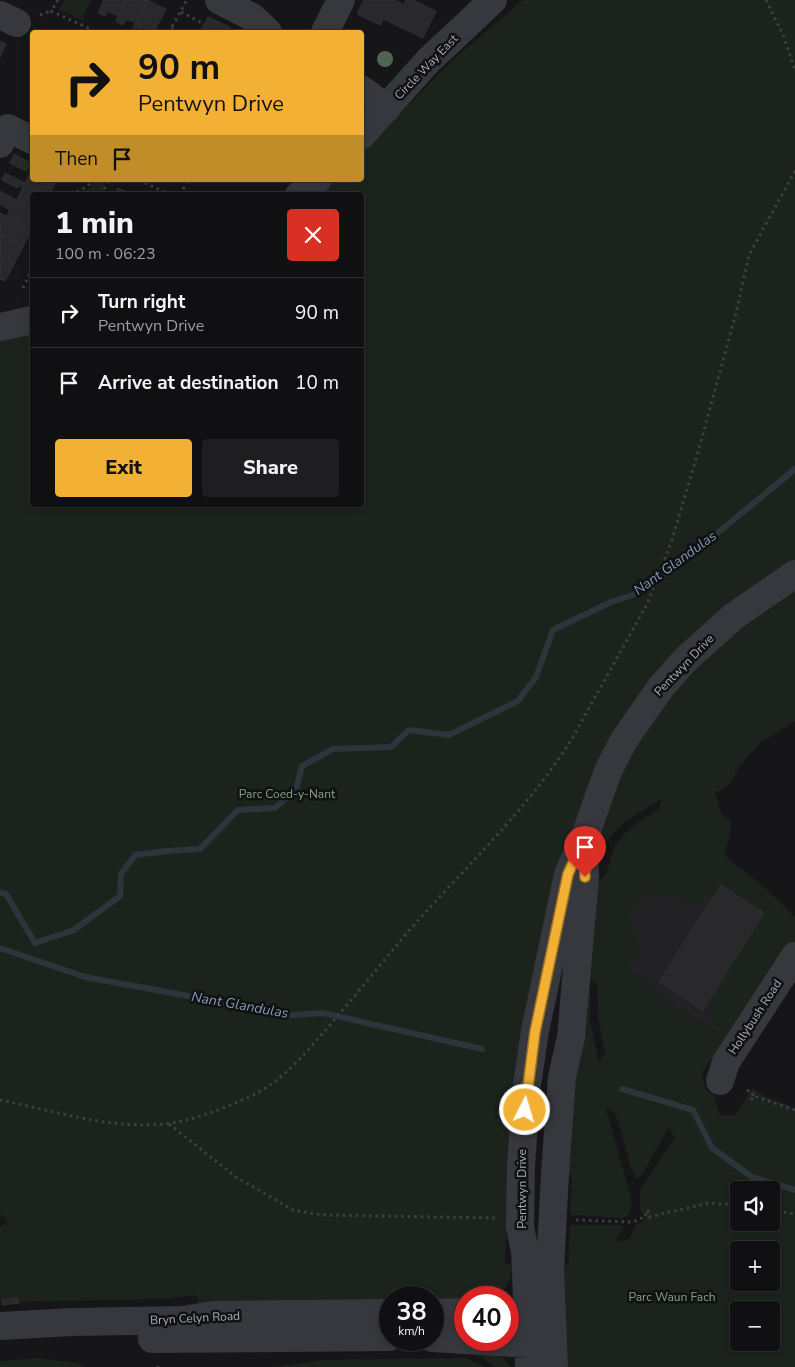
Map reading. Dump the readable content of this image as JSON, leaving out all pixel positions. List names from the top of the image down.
{
  "streets": {
    "street": [
      "Circle Way East",
      "Pentwyn Drive",
      "Hollybush Road",
      "Bryn Celyn Road"
    ]
  },
  "water": ["Nant Glandulas"],
  "parks": ["Parc Coed-y-Nant", "Parc Waun Fach"],
  "page": {
    "turn": ["90 m", "Pentwyn Drive"],
    "then": "Then",
    "heading": ["1 min", "100 m · 06:23"],
    "list": [
      {
        "name": "Turn right",
        "note": "Pentwyn Drive",
        "value": "90 m"
      },
      {
        "name": "Arrive at destination",
        "value": "10 m"
      }
    ],
    "buttons": ["Exit", "Share"],
    "map_buttons": ["+", "−"],
    "speed": "38 km/h",
    "limit": "40"
  }
}
